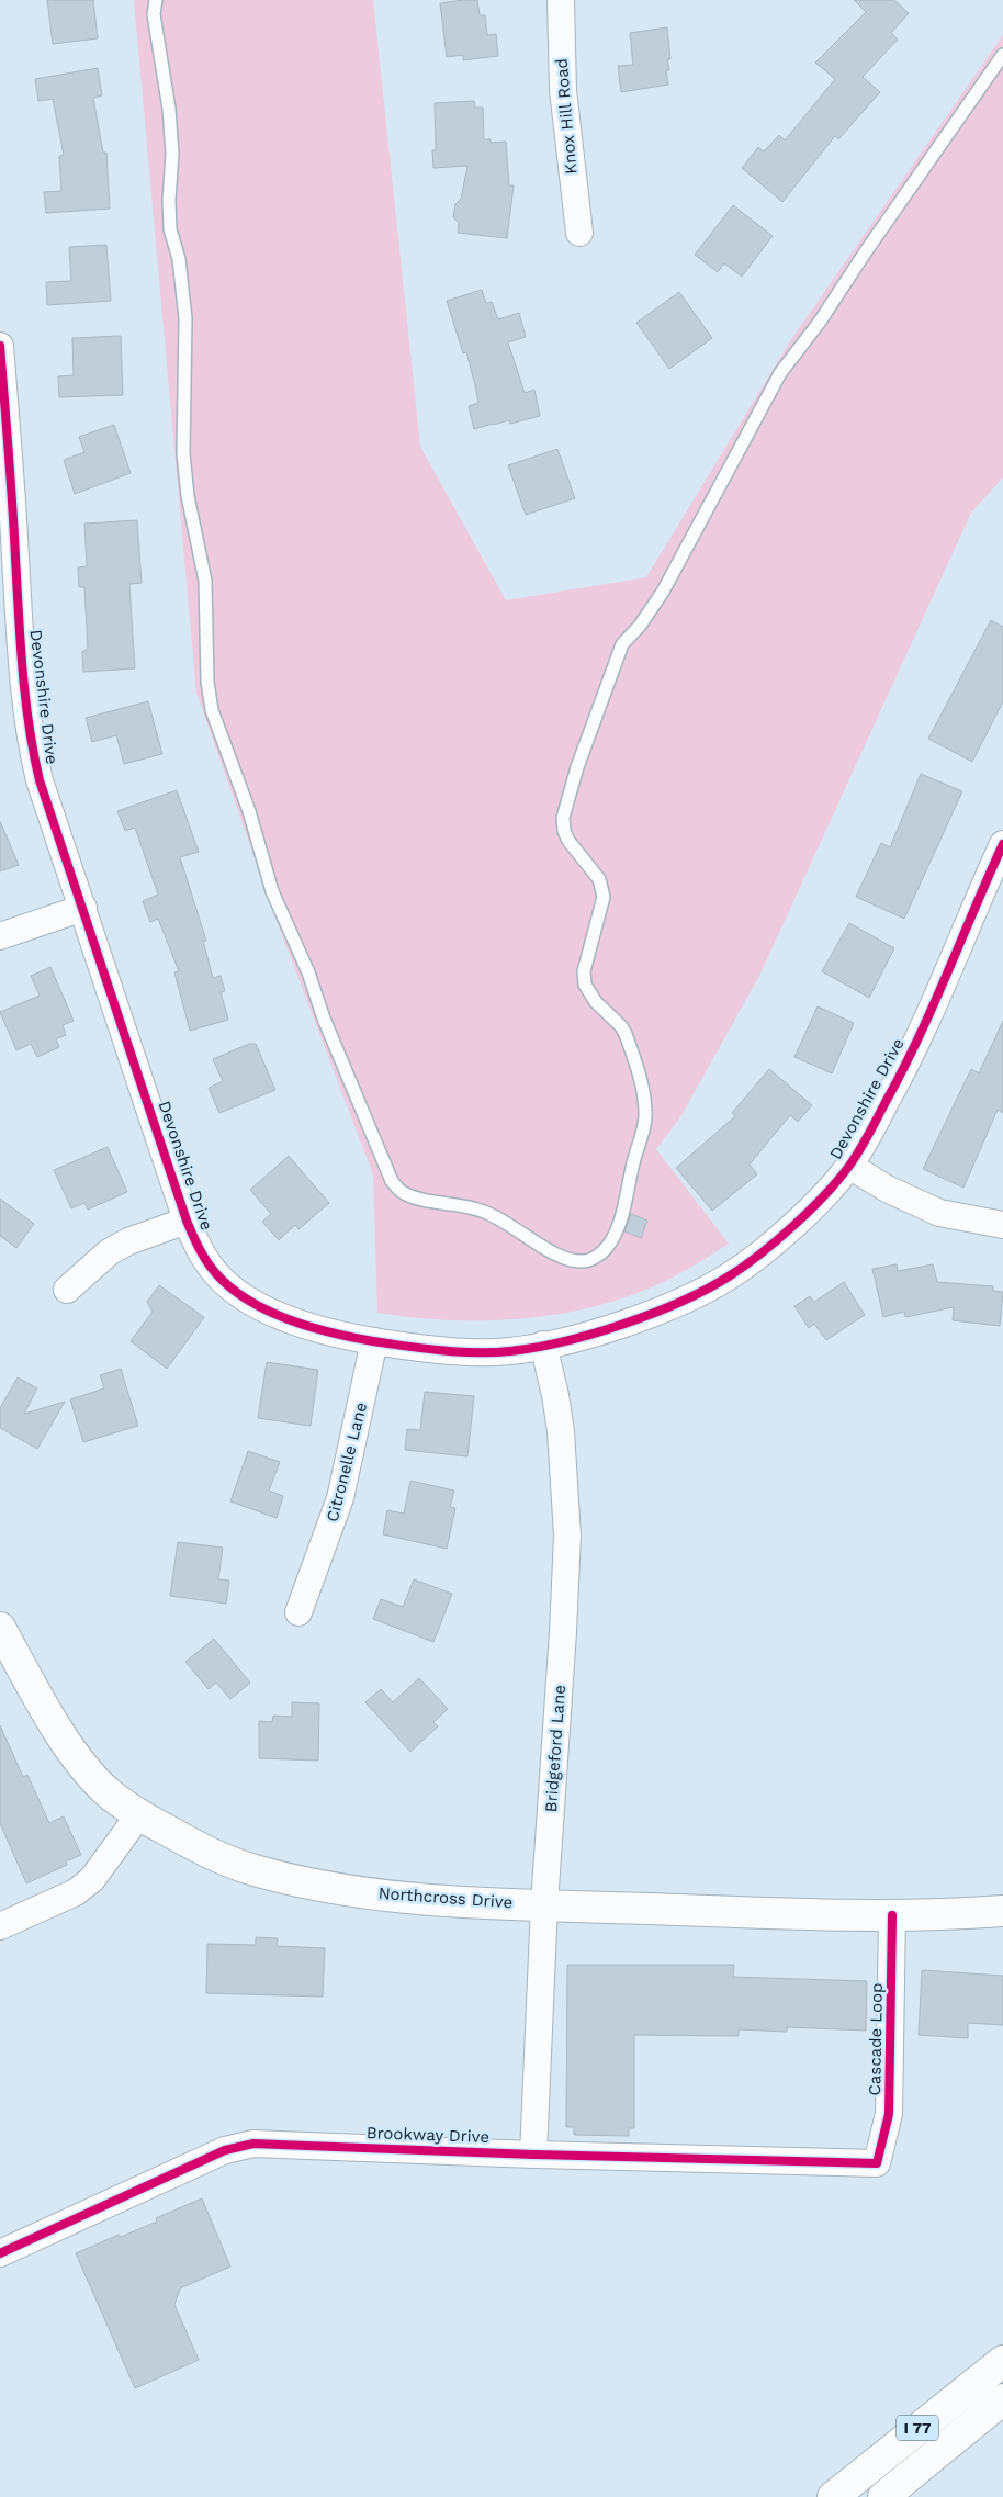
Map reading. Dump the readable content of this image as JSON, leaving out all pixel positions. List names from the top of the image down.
{
  "streets": {
    "main road": ["Northcross Drive", "I 77"],
    "street": [
      "Knox Hill Road",
      "Devonshire Drive",
      "Citronelle Lane",
      "Bridgeford Lane",
      "Cascade Loop",
      "Brookway Drive"
    ]
  },
  "crossings": [
    ["Devonshire Drive", "Citronelle Lane"],
    ["Devonshire Drive", "Bridgeford Lane"],
    ["Bridgeford Lane", "Northcross Drive"],
    ["Bridgeford Lane", "Brookway Drive"],
    ["Northcross Drive", "Cascade Loop"],
    ["Cascade Loop", "Brookway Drive"]
  ]
}
